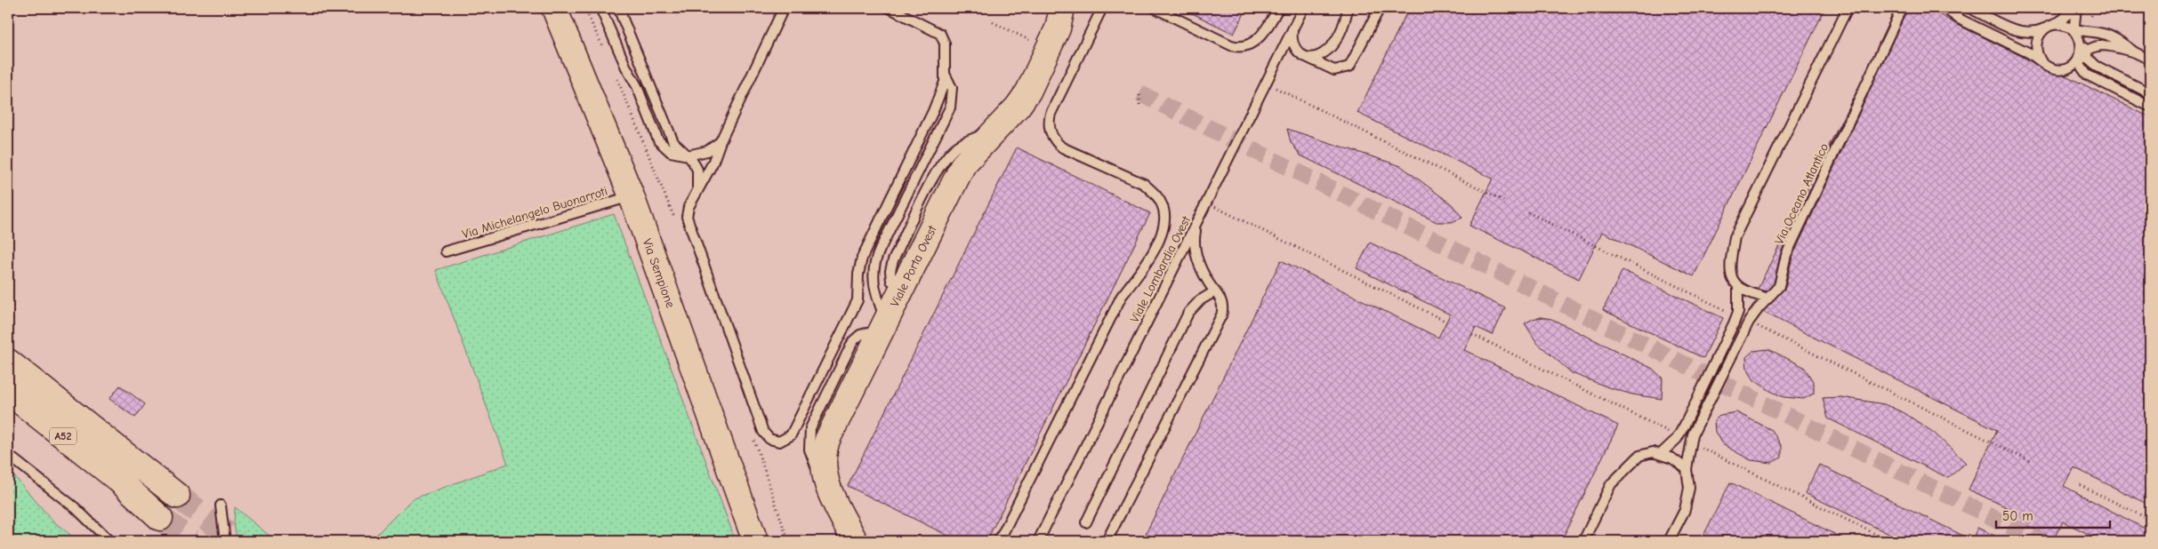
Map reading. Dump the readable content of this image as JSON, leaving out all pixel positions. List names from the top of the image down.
{
  "streets": {
    "main road": ["Viale Porta Ovest", "Via Sempione", "A52"],
    "lane": ["Via Oceano Atlantico", "Via Michelangelo Buonarroti", "Viale Lombardia Ovest"]
  },
  "crossings": [
    ["Via Michelangelo Buonarroti", "Via Sempione"]
  ],
  "scale_bar": "50 m"
}
